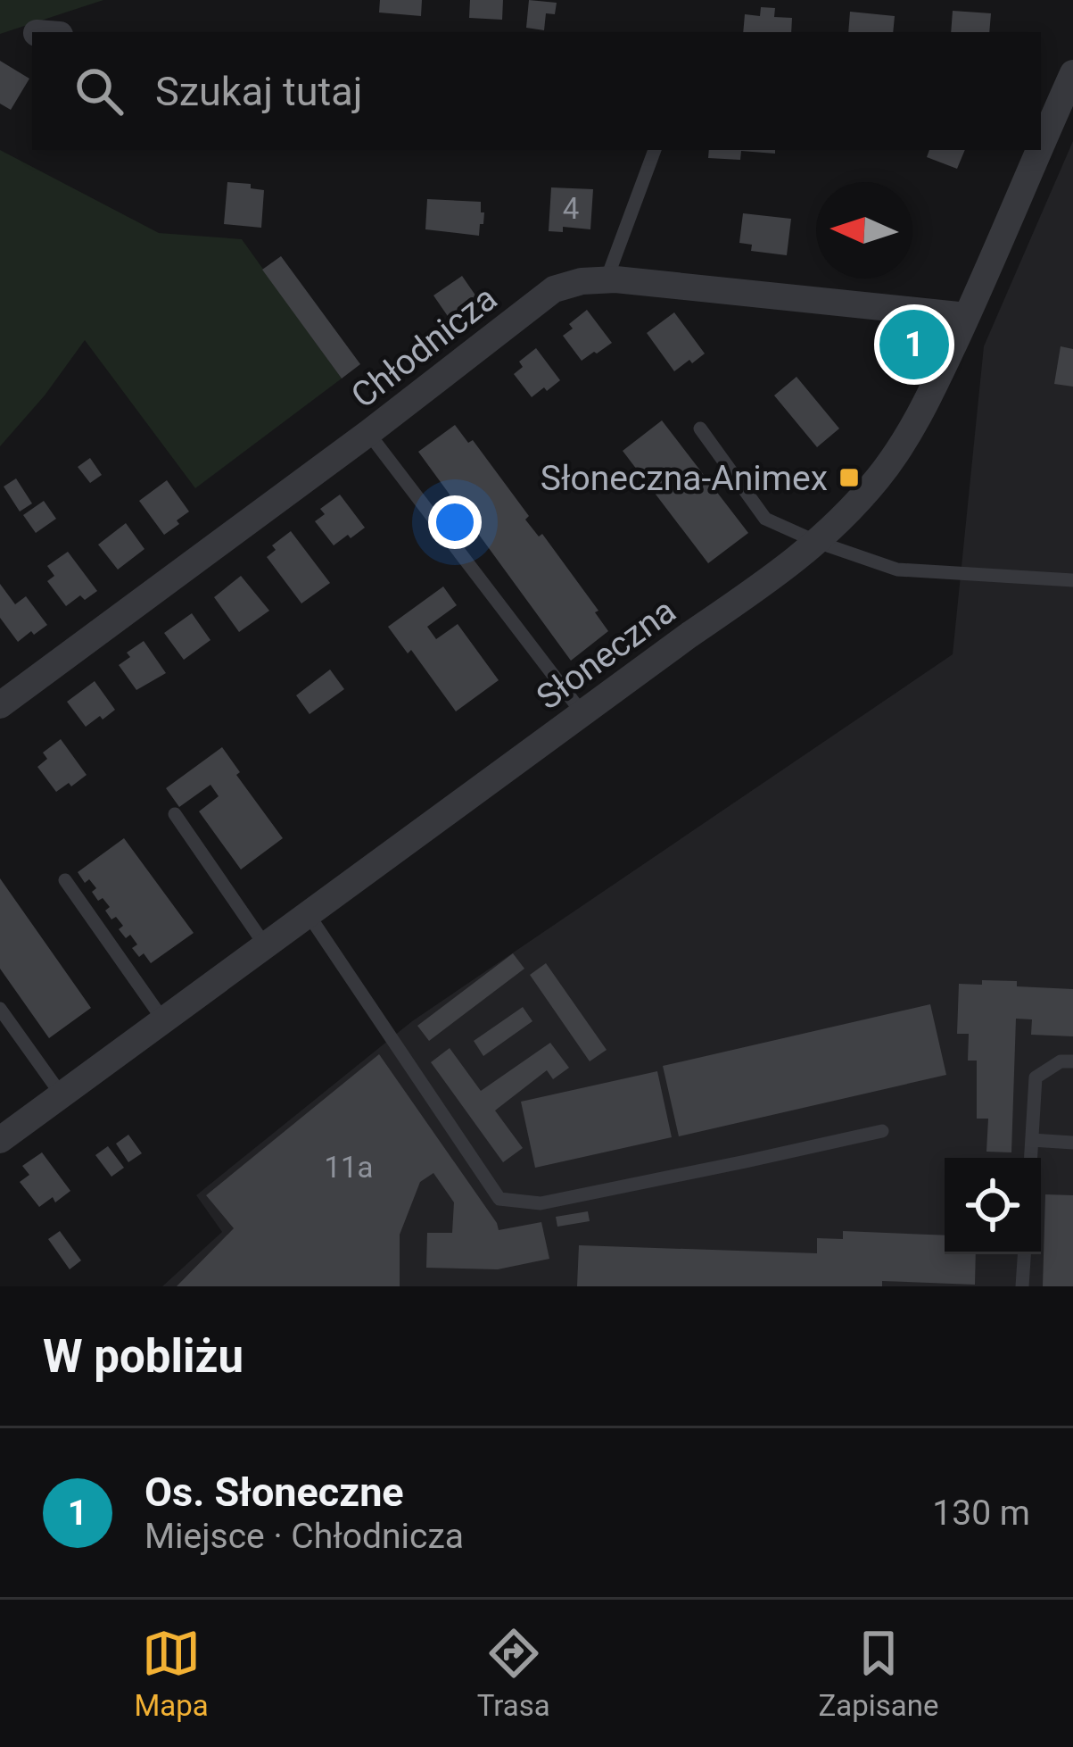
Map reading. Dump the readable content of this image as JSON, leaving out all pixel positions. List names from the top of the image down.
{
  "streets": {
    "street": ["Chłodnicza", "Słoneczna"]
  },
  "crossings": [
    ["Chłodnicza", "Słoneczna"]
  ],
  "places": {
    "transit": ["Słoneczna-Animex"]
  },
  "house_numbers": ["4", "11a"],
  "north": "left",
  "page": {
    "search": "Szukaj tutaj",
    "pins": "1",
    "heading": "W pobliżu",
    "list": [
      {
        "mark": "1",
        "name": "Os. Słoneczne",
        "note": "Miejsce · Chłodnicza",
        "value": "130 m"
      }
    ],
    "nav": ["Mapa", "Trasa", "Zapisane"]
  }
}
